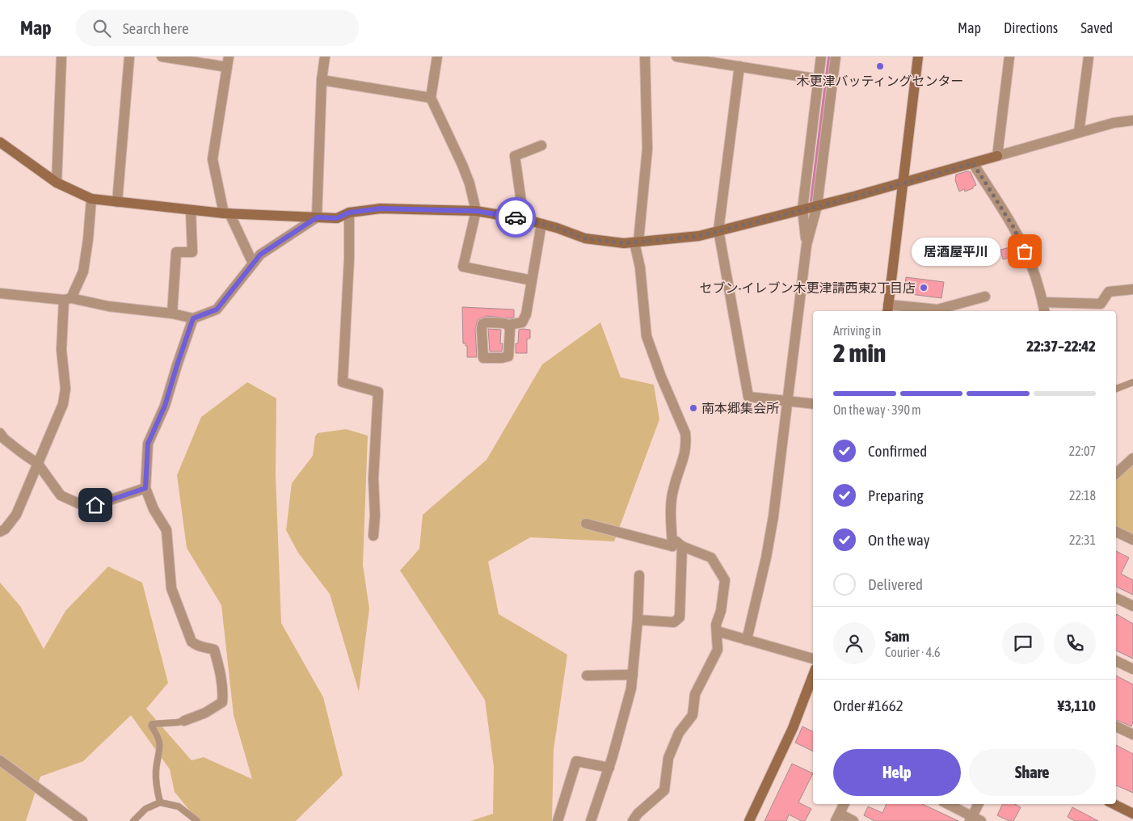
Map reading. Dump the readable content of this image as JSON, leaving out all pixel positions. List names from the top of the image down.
{
  "places": [
    "木更津バッティングセンター",
    "居酒屋平川",
    "セブン-イレブン木更津請西東2丁目店",
    "南本郷集会所"
  ],
  "page": {
    "header": "Map",
    "search": "Search here",
    "nav": ["Map", "Directions", "Saved"],
    "bubble": "居酒屋平川",
    "heading": ["2 min", "Arriving in", "22:37–22:42"],
    "panel": [
      "Sam",
      "Courier · 4.6",
      "Order #1662",
      "¥3,110"
    ],
    "bar": "On the way · 390 m",
    "list": [
      ["Confirmed", "22:07"],
      ["Preparing", "22:18"],
      ["On the way", "22:31"],
      "Delivered"
    ],
    "buttons": ["Help", "Share"]
  }
}
